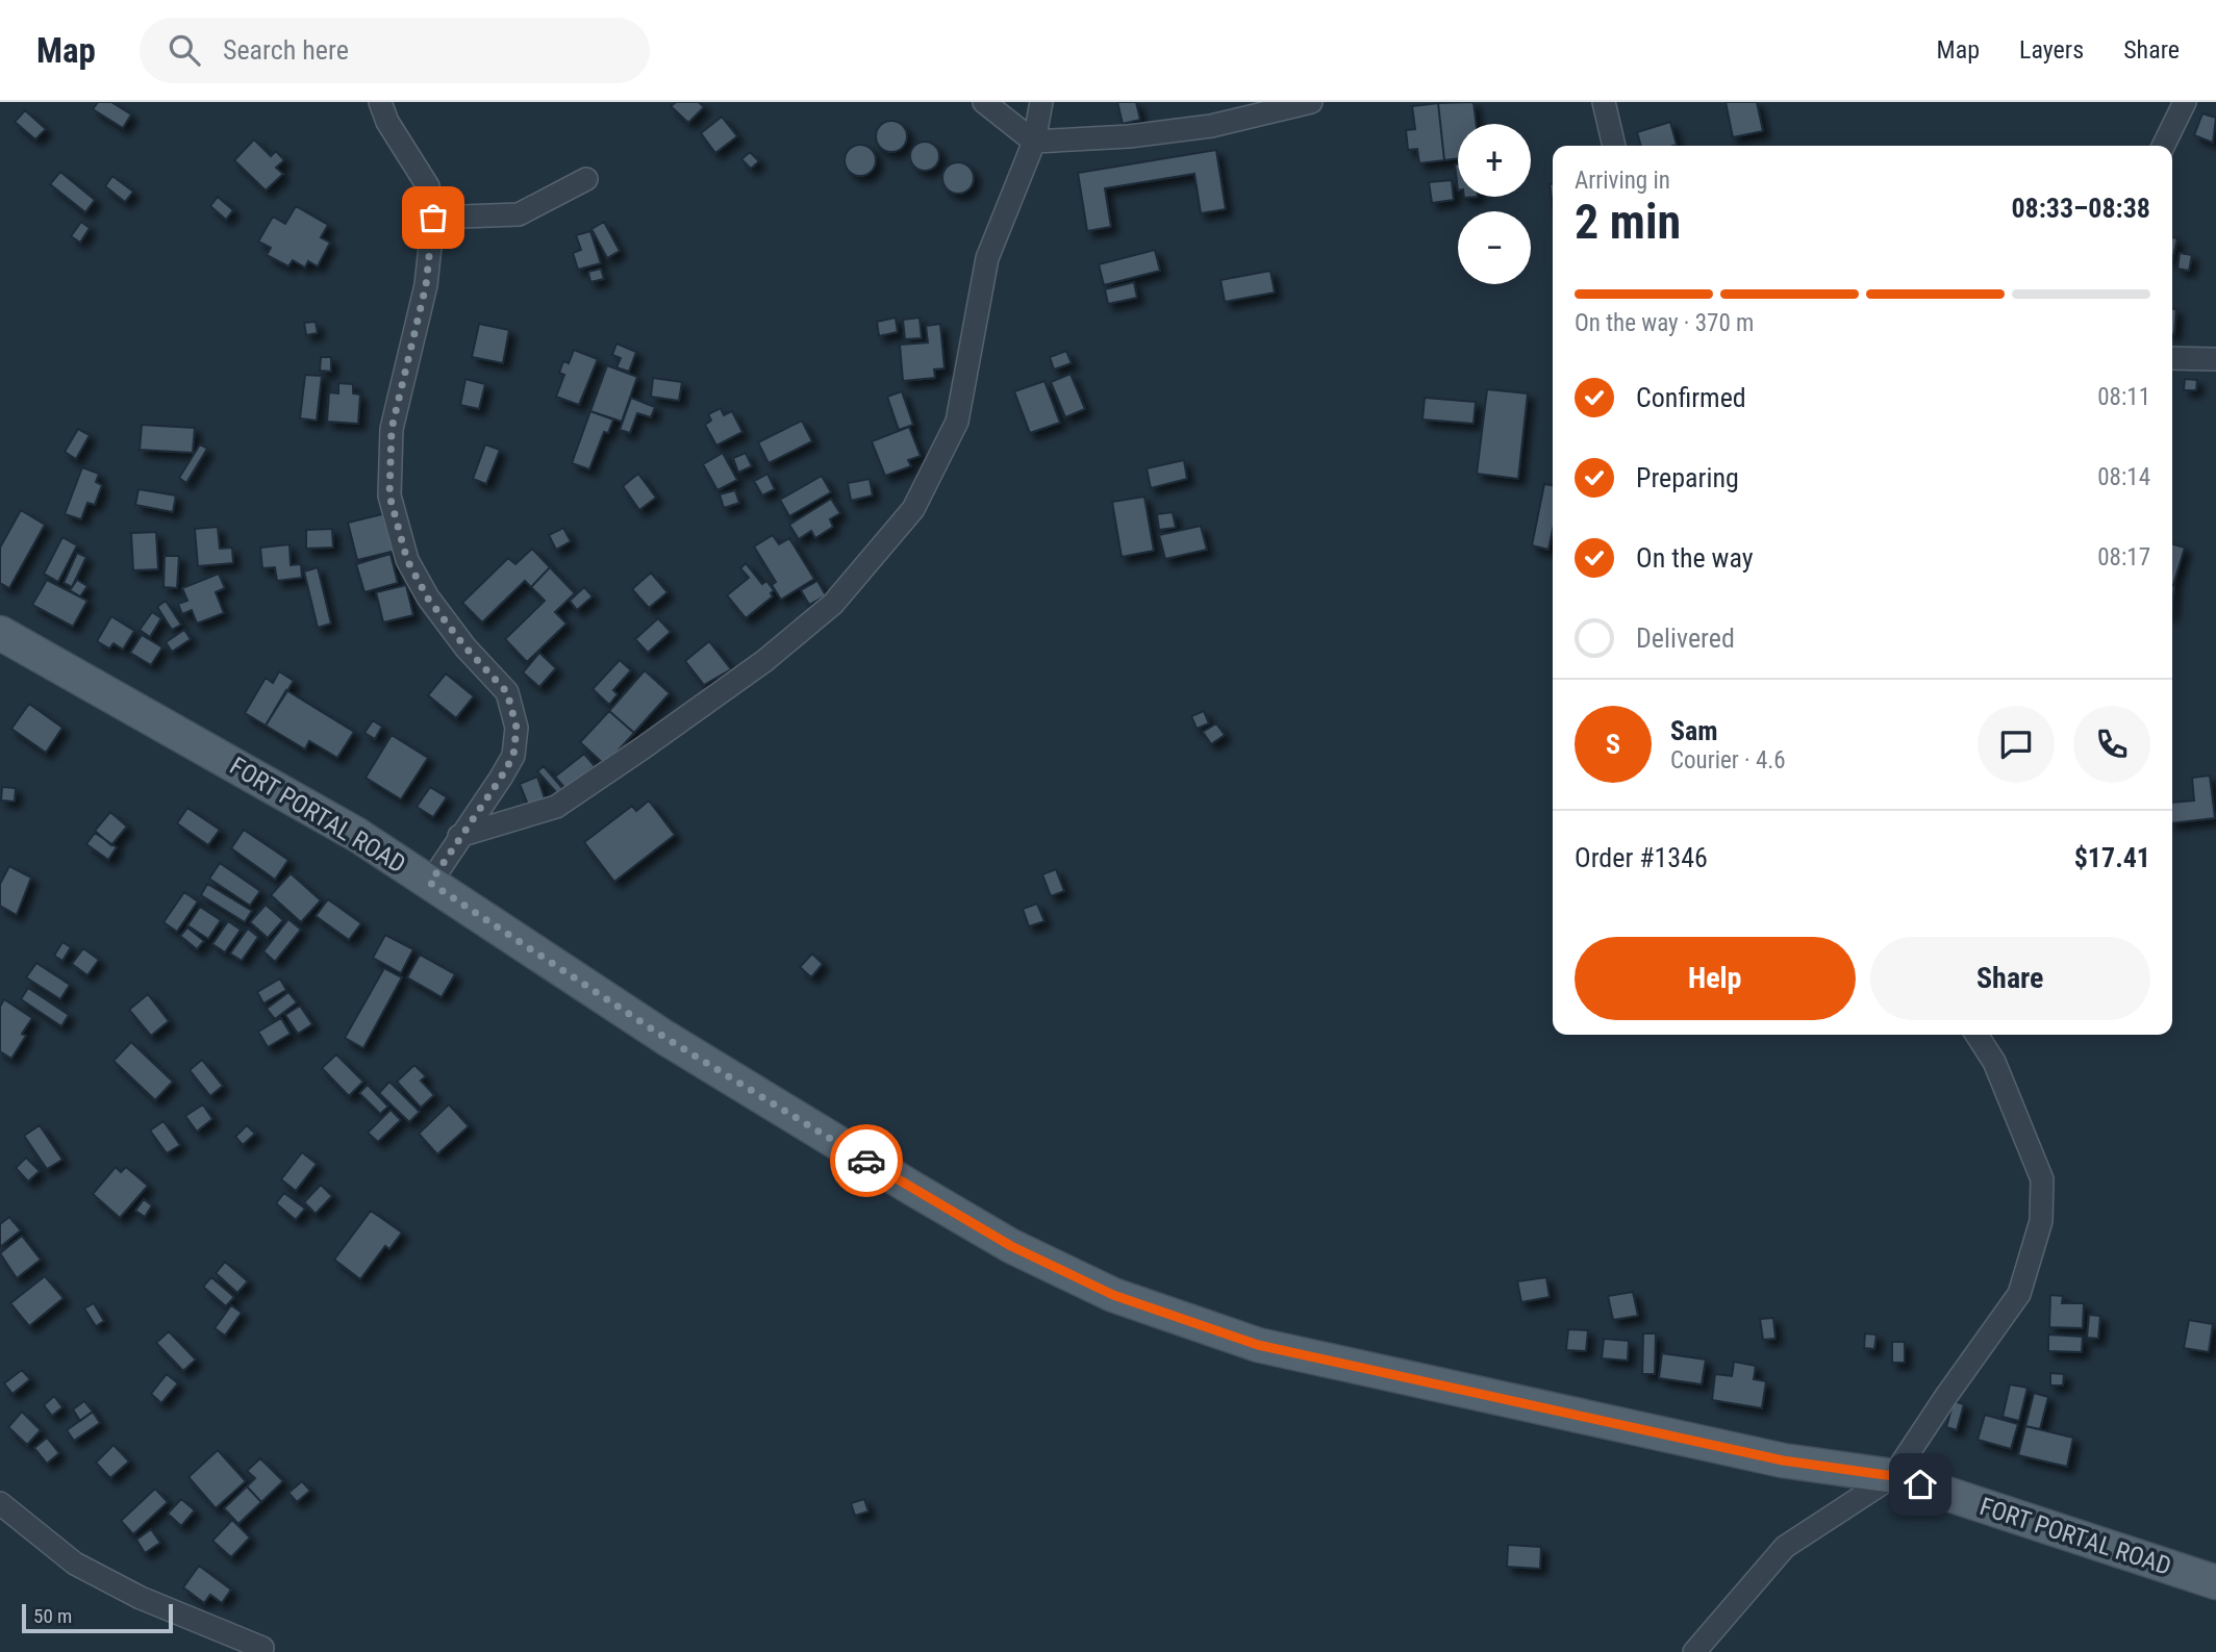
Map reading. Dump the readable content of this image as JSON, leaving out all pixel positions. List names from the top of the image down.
{
  "streets": {
    "main road": ["FORT PORTAL ROAD"]
  },
  "scale_bar": "50 m",
  "page": {
    "header": "Map",
    "search": "Search here",
    "nav": ["Map", "Layers", "Share"],
    "map_buttons": ["+", "−"],
    "heading": ["2 min", "Arriving in", "08:33–08:38"],
    "panel": [
      "Sam",
      "Courier · 4.6",
      "Order #1346",
      "$17.41"
    ],
    "bar": "On the way · 370 m",
    "list": [
      ["Confirmed", "08:11"],
      ["Preparing", "08:14"],
      ["On the way", "08:17"],
      "Delivered"
    ],
    "round": "S",
    "buttons": ["Help", "Share"],
    "scale": "50 m"
  }
}
